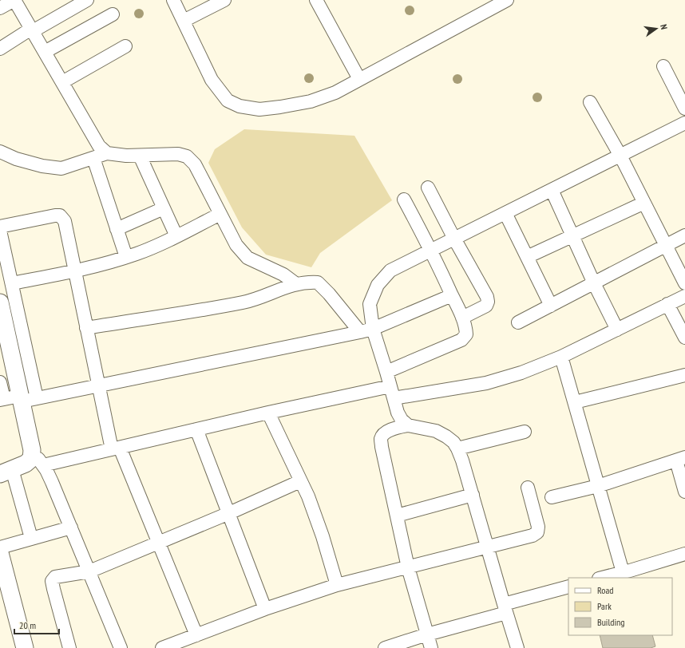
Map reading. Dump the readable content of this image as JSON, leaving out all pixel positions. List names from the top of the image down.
{
  "legend": ["Road", "Park", "Building"],
  "scale_bar": "20 m",
  "north": "right"
}
